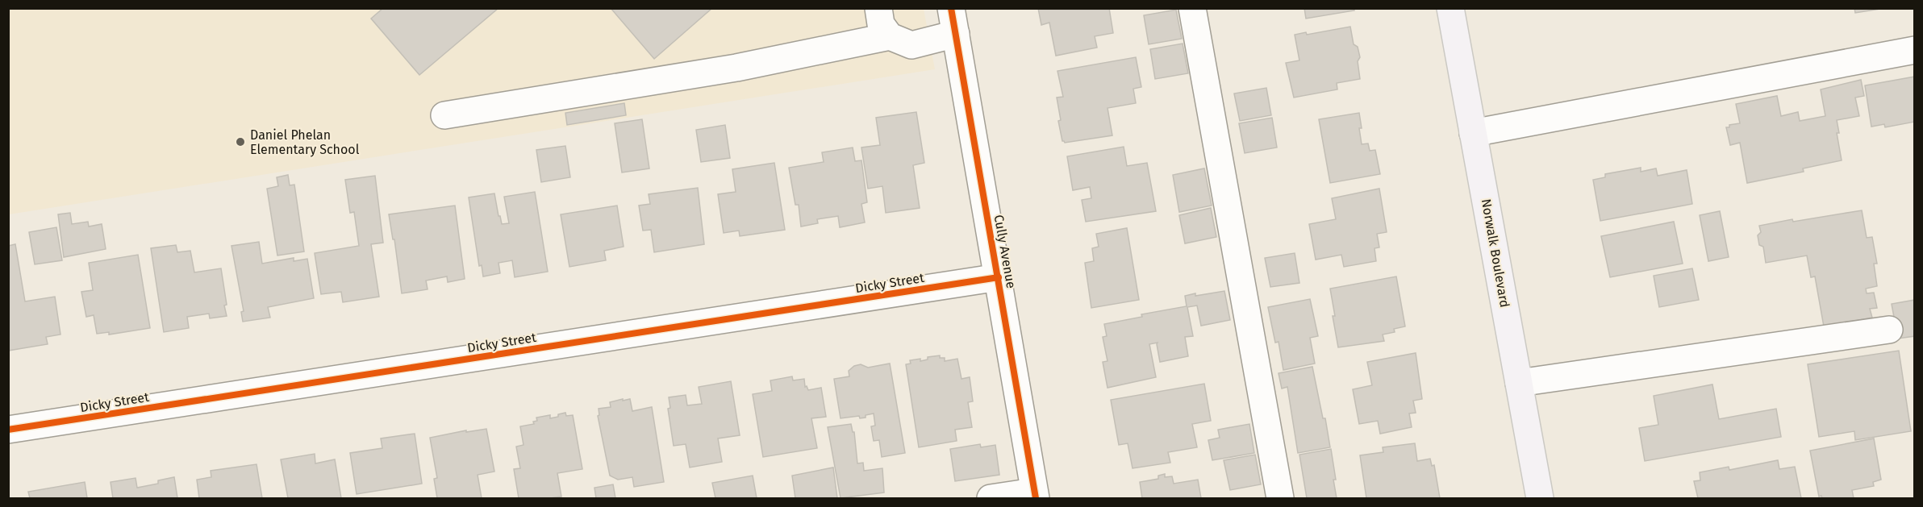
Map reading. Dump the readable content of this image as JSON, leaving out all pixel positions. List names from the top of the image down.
{
  "streets": {
    "main road": ["Norwalk Boulevard"],
    "street": ["Cully Avenue", "Dicky Street"]
  },
  "crossings": [
    ["Cully Avenue", "Dicky Street"]
  ],
  "places": ["Daniel Phelan Elementary School"]
}
